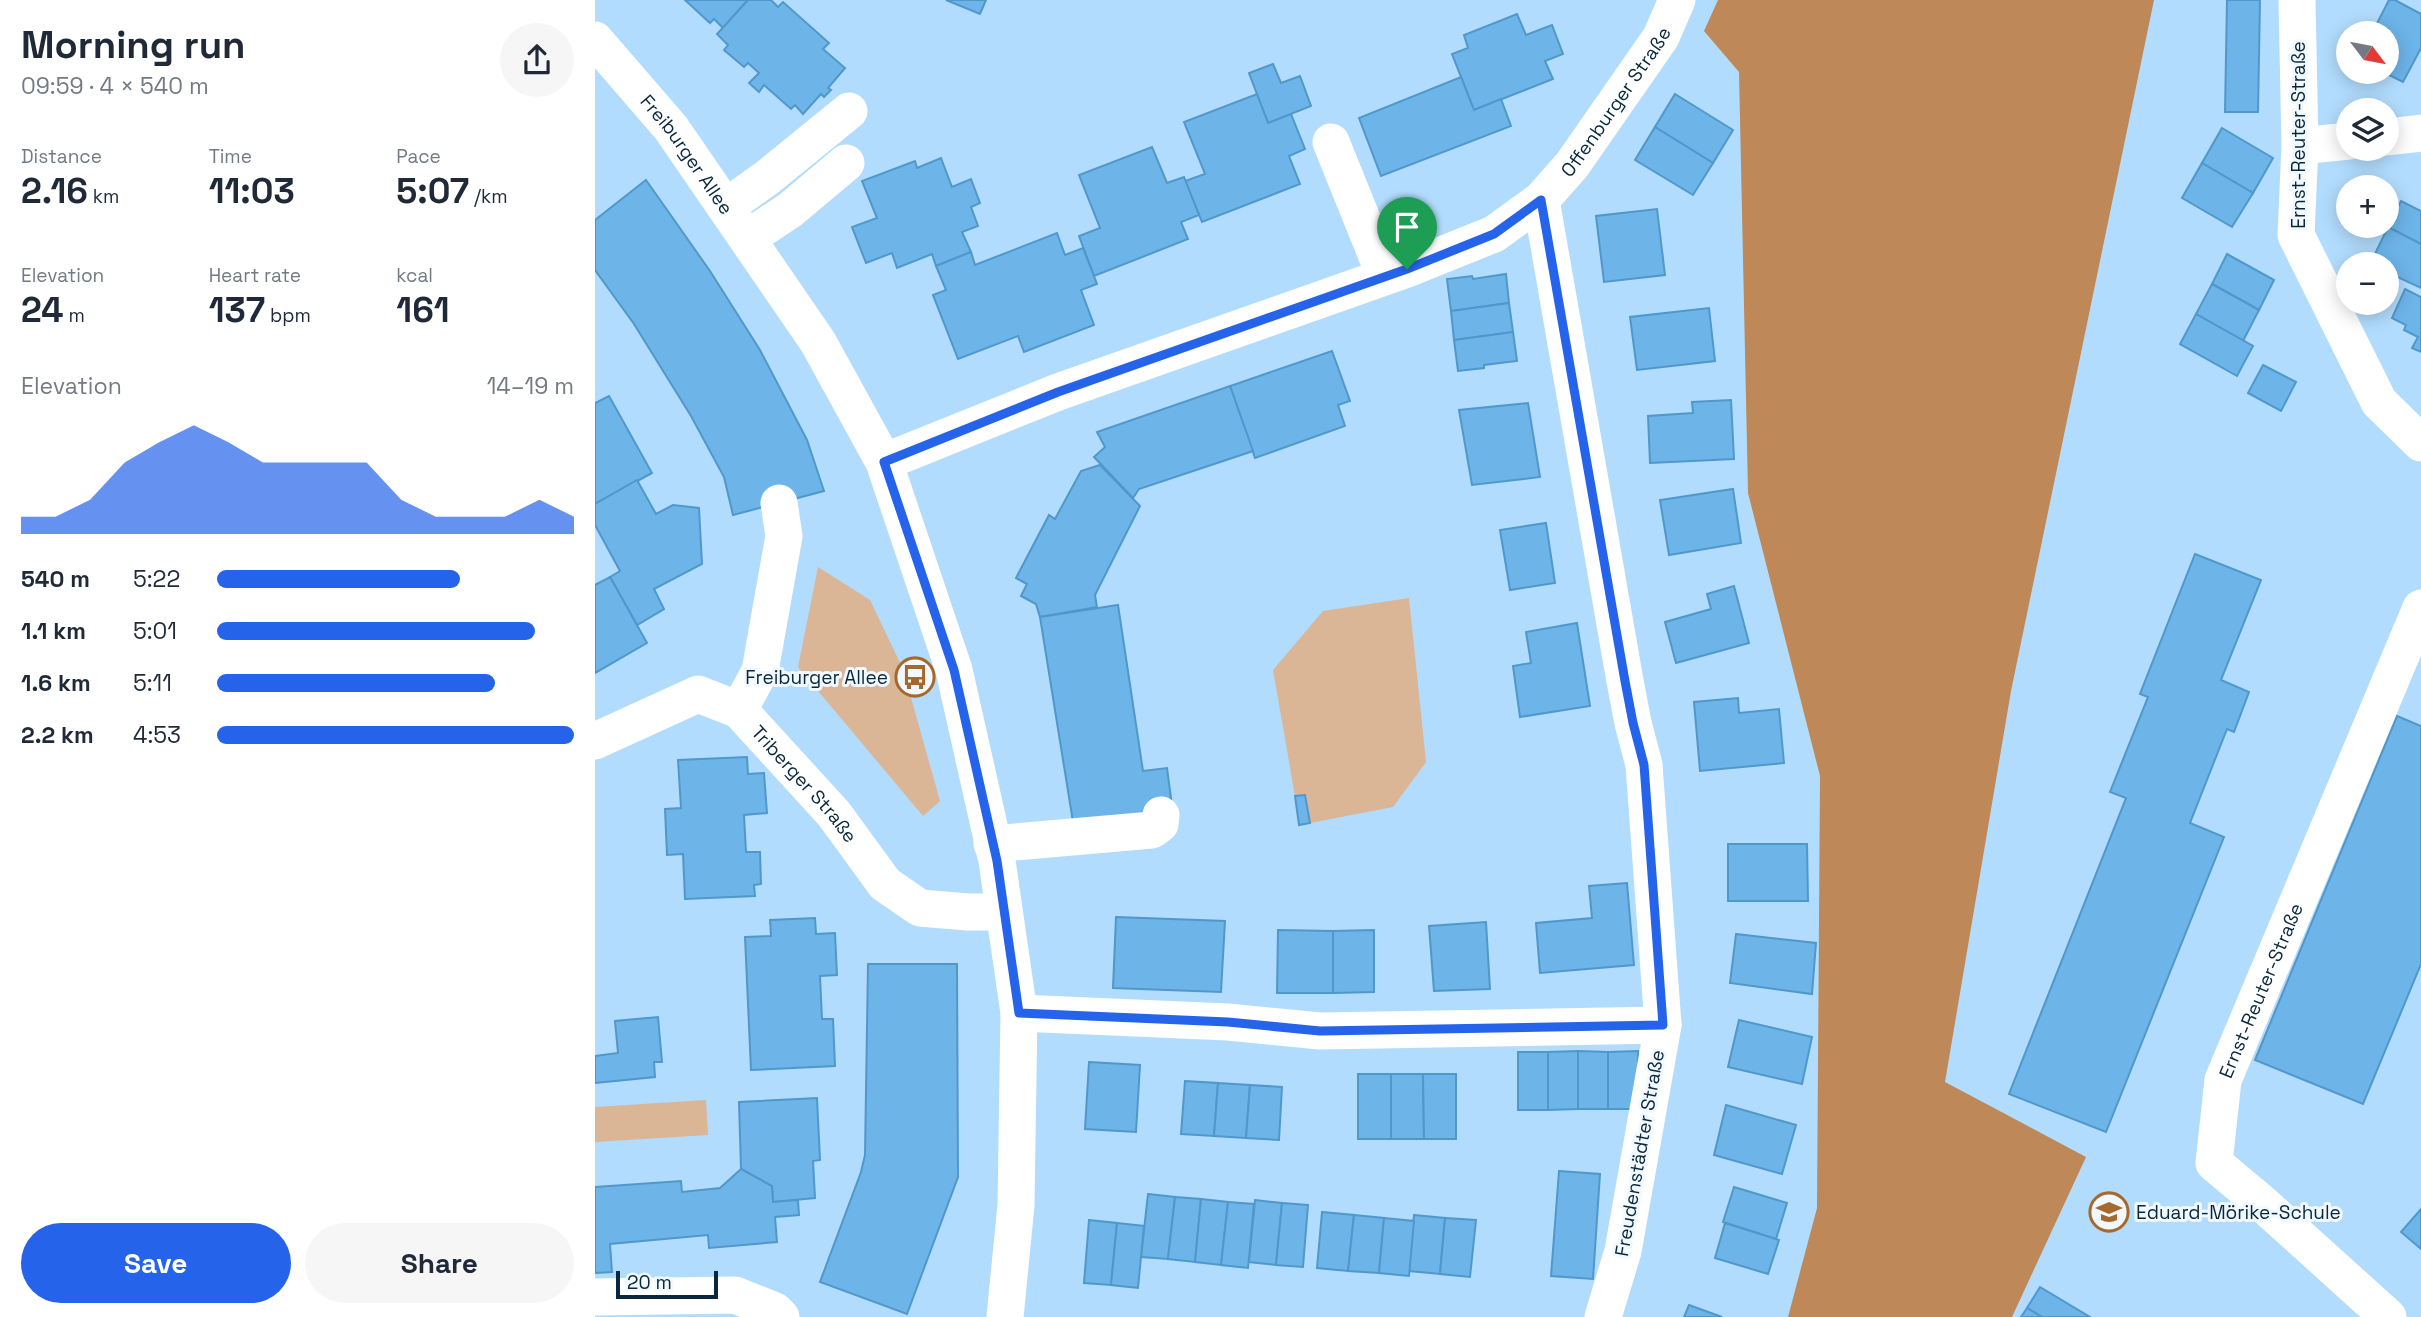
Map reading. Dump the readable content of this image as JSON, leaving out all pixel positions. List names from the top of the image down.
{
  "streets": {
    "street": [
      "Offenburger Straße",
      "Ernst-Reuter-Straße",
      "Freiburger Allee",
      "Triberger Straße",
      "Freudenstädter Straße"
    ]
  },
  "crossings": [
    ["Offenburger Straße", "Freiburger Allee"],
    ["Offenburger Straße", "Freudenstädter Straße"],
    ["Freiburger Allee", "Triberger Straße"]
  ],
  "places": {
    "bus stop": ["Freiburger Allee"],
    "school or university": ["Eduard-Mörike-Schule"]
  },
  "scale_bar": "20 m",
  "north": "bottom right",
  "page": {
    "heading": ["Morning run", "09:59 · 4 × 540 m"],
    "map_buttons": ["+", "−"],
    "stats": [
      ["Distance", "2.16 km"],
      ["Time", "11:03"],
      ["Pace", "5:07 /km"],
      ["Elevation", "24 m"],
      ["Heart rate", "137 bpm"],
      ["kcal", "161"]
    ],
    "chart": ["Elevation", "14–19 m"],
    "list": [
      {
        "name": "540 m",
        "note": "5:22"
      },
      {
        "name": "1.1 km",
        "note": "5:01"
      },
      {
        "name": "1.6 km",
        "note": "5:11"
      },
      {
        "name": "2.2 km",
        "note": "4:53"
      }
    ],
    "buttons": ["Save", "Share"],
    "scale": "20 m"
  }
}
